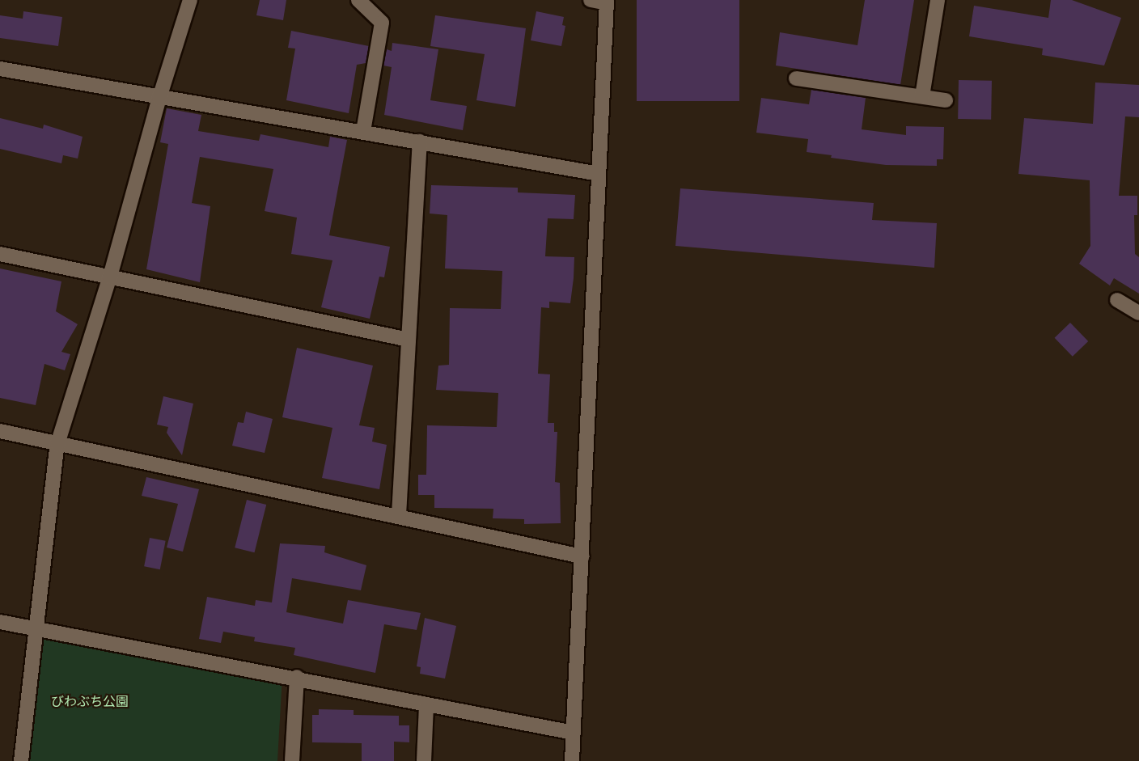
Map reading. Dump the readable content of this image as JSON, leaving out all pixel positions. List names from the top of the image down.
{
  "parks": ["びわぶち公園"]
}
